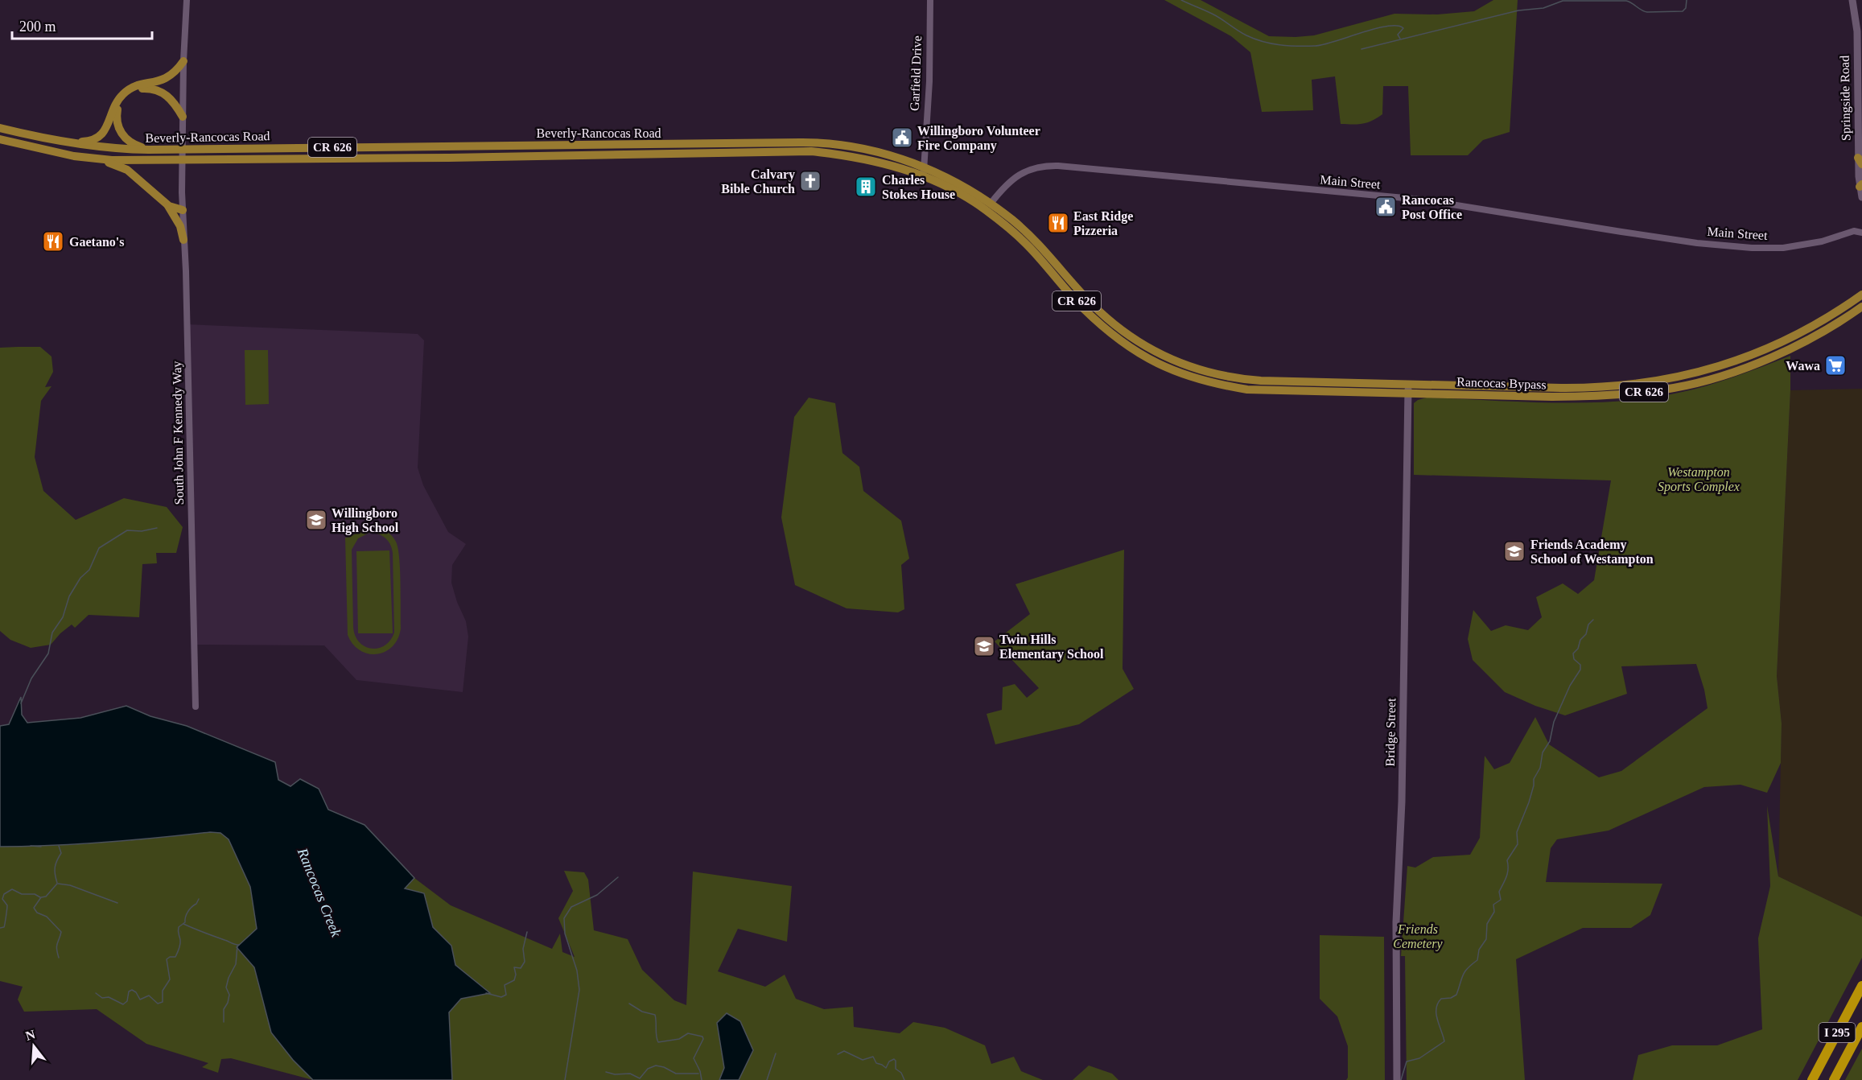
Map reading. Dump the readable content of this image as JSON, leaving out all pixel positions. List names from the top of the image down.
{
  "streets": {
    "highway": ["I 295"],
    "main road": [
      "Springside Road",
      "Beverly-Rancocas Road",
      "CR 626",
      "Rancocas Bypass",
      "Bridge Street"
    ],
    "street": ["Garfield Drive", "Main Street", "South John F Kennedy Way"]
  },
  "crossings": [
    ["Garfield Drive", "Beverly-Rancocas Road"],
    ["Beverly-Rancocas Road", "Main Street"],
    ["Beverly-Rancocas Road", "Rancocas Bypass"],
    ["Beverly-Rancocas Road", "South John F Kennedy Way"],
    ["Rancocas Bypass", "Bridge Street"]
  ],
  "water": ["Rancocas Creek"],
  "parks": ["Westampton Sports Complex", "Friends Cemetery"],
  "places": {
    "public building": ["Willingboro Volunteer Fire Company", "Rancocas Post Office"],
    "church": ["Calvary Bible Church"],
    "building": ["Charles Stokes House"],
    "restaurant": ["East Ridge Pizzeria", "Gaetano's"],
    "supermarket": ["Wawa"],
    "school or university": ["Willingboro High School", "Friends Academy School of Westampton", "Twin Hills Elementary School"]
  },
  "scale_bar": "200 m",
  "north": "top"
}
